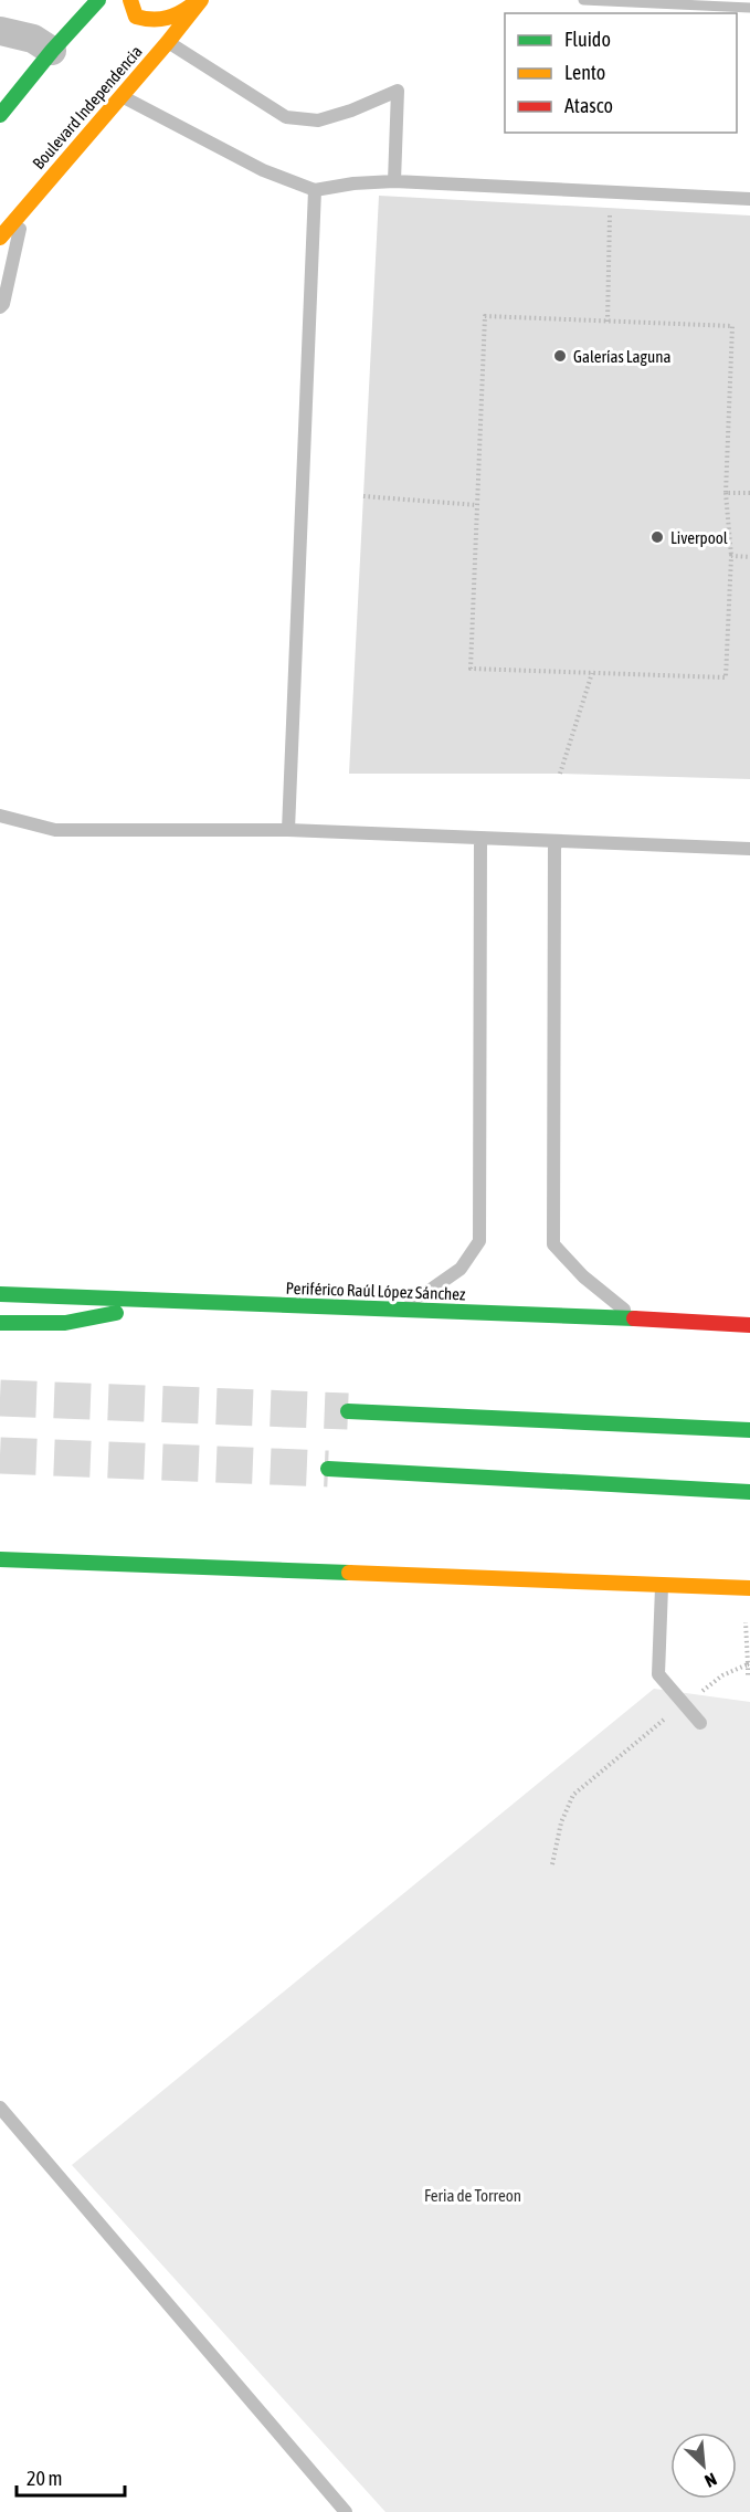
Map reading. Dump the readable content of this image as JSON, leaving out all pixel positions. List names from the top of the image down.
{
  "streets": {
    "main road": ["Boulevard Independencia", "Periférico Raúl López Sánchez"]
  },
  "parks": ["Feria de Torreon"],
  "places": ["Galerías Laguna", "Liverpool"],
  "legend": ["Fluido", "Lento", "Atasco"],
  "scale_bar": "20 m",
  "north": "bottom right"
}
